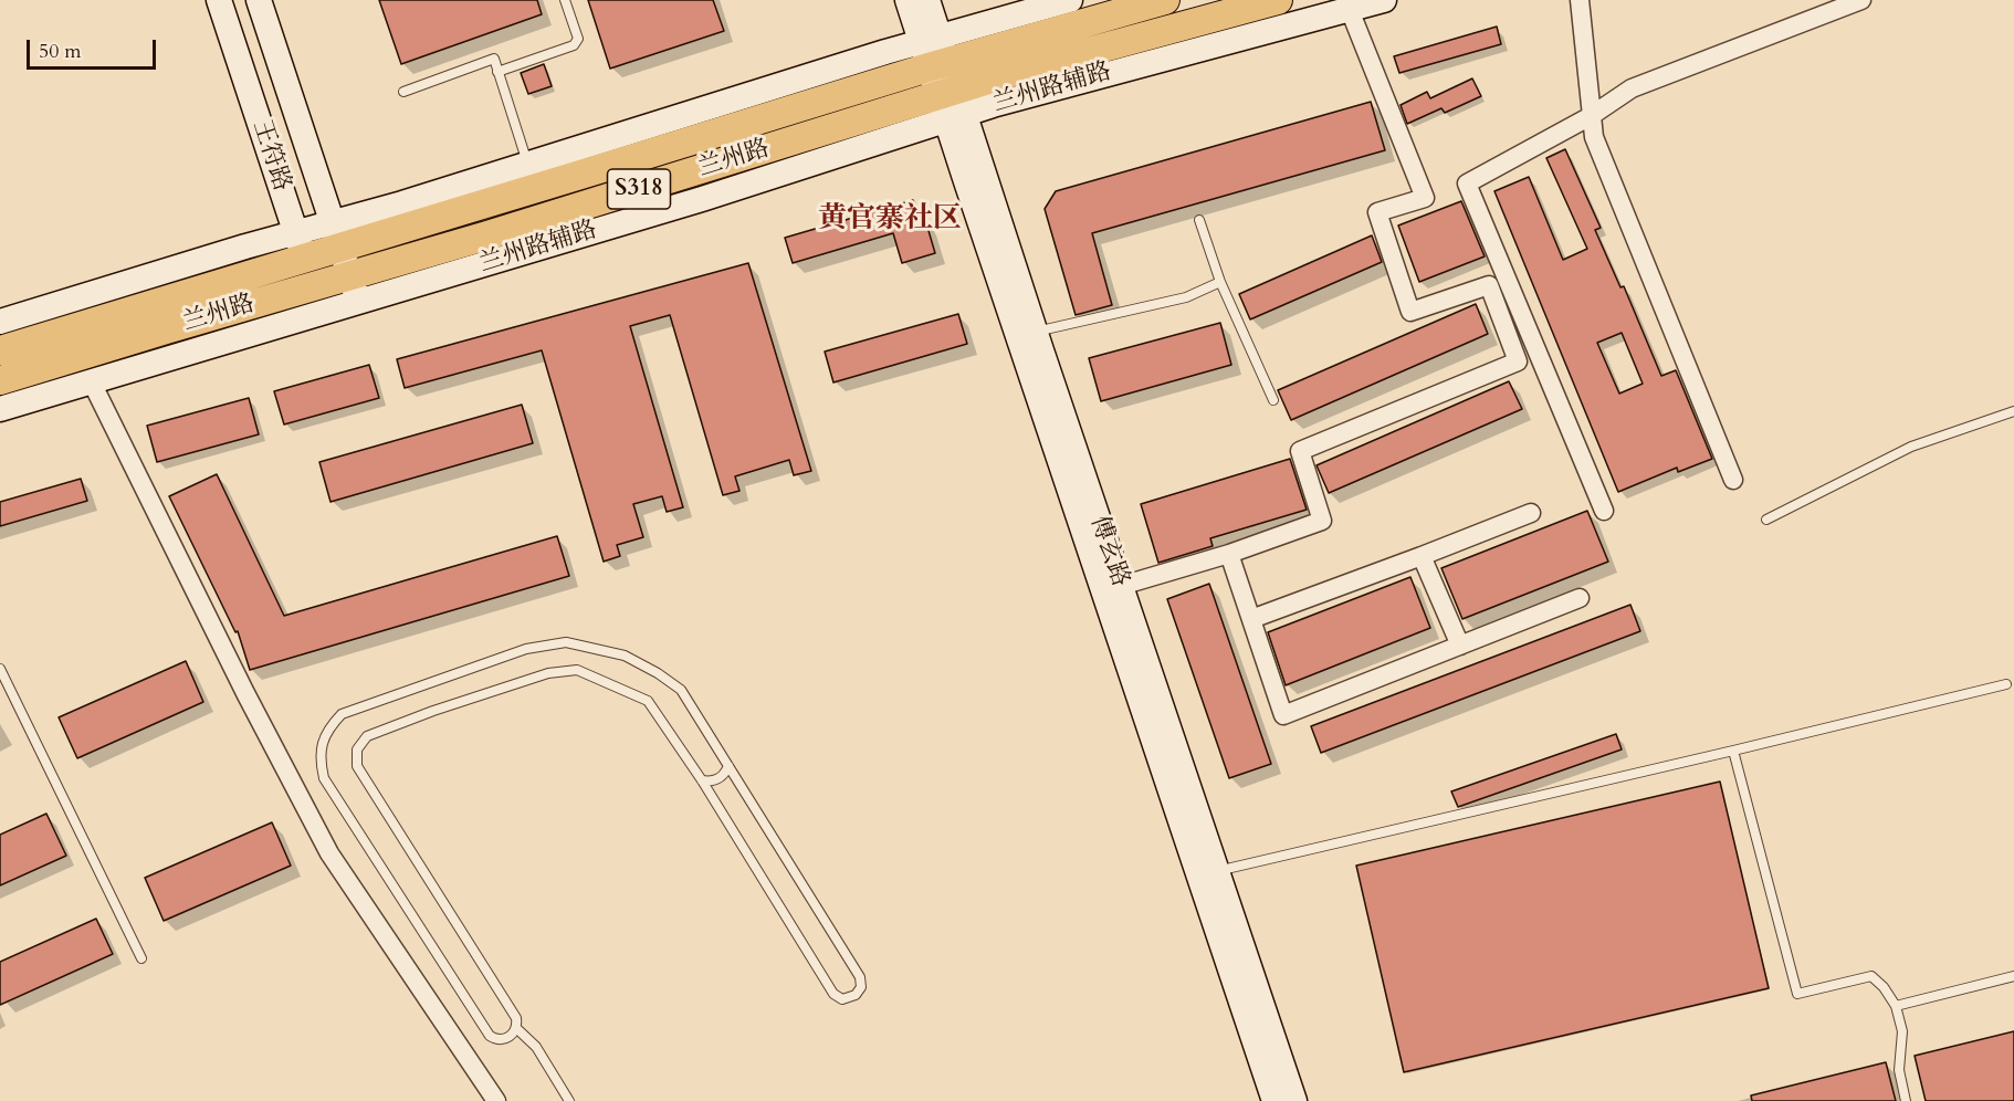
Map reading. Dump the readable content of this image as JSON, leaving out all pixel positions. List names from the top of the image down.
{
  "streets": {
    "main road": ["兰州路", "S318"],
    "street": ["兰州路辅路", "王符路", "傅玄路"]
  },
  "crossings": [
    ["兰州路辅路", "兰州路"],
    ["兰州路辅路", "傅玄路"],
    ["王符路", "兰州路"],
    ["兰州路", "傅玄路"]
  ],
  "districts": ["黄官寨社区"],
  "scale_bar": "50 m"
}
